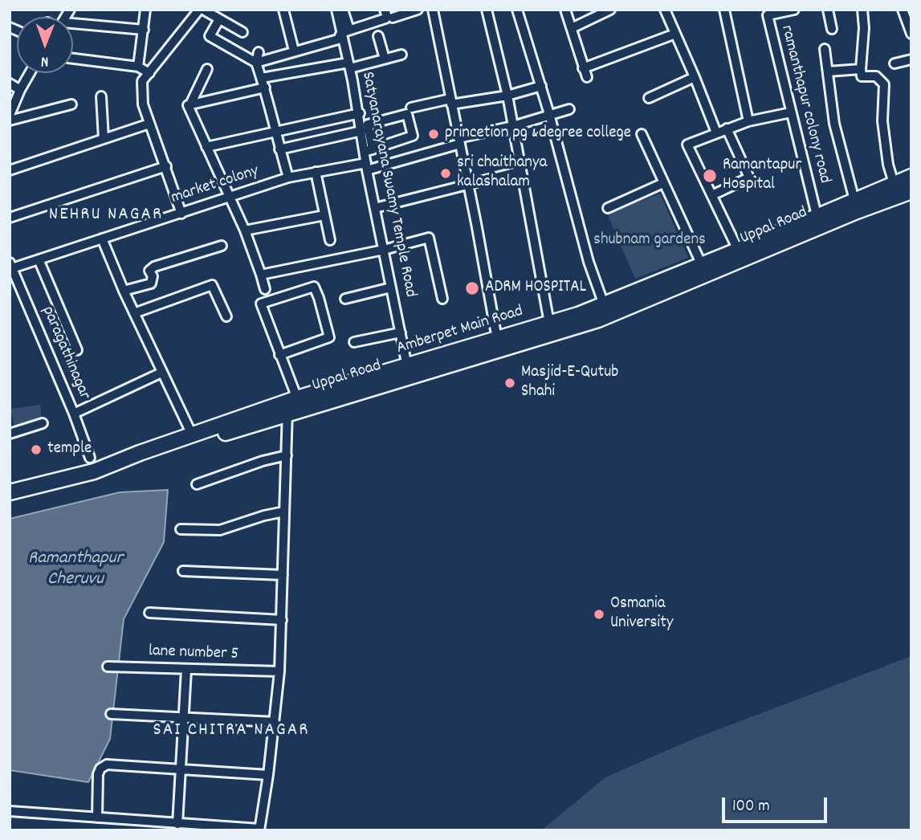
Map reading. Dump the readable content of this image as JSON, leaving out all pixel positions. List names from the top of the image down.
{
  "streets": {
    "highway": ["Uppal Road", "Amberpet Main Road"],
    "street": [
      "ramanthapur colony road",
      "Satyanarayana Swamy Temple Road",
      "market colony",
      "paragathinagar",
      "lane number 5"
    ]
  },
  "crossings": [
    ["ramanthapur colony road", "Uppal Road"],
    ["ramanthapur colony road", "Amberpet Main Road"],
    ["Satyanarayana Swamy Temple Road", "market colony"],
    ["Satyanarayana Swamy Temple Road", "Amberpet Main Road"],
    ["market colony", "paragathinagar"],
    ["Uppal Road", "Amberpet Main Road"]
  ],
  "districts": ["NEHRU NAGAR", "SAI CHITRA NAGAR"],
  "water": ["Ramanthapur Cheruvu"],
  "parks": ["shubnam gardens"],
  "places": [
    "princetion pg &degree college",
    "sri chaithanya kalashalam",
    "Ramantapur Hospital",
    "ADRM HOSPITAL",
    "Masjid-E-Qutub Shahi",
    "temple",
    "Osmania University"
  ],
  "scale_bar": "100 m",
  "north": "bottom"
}
